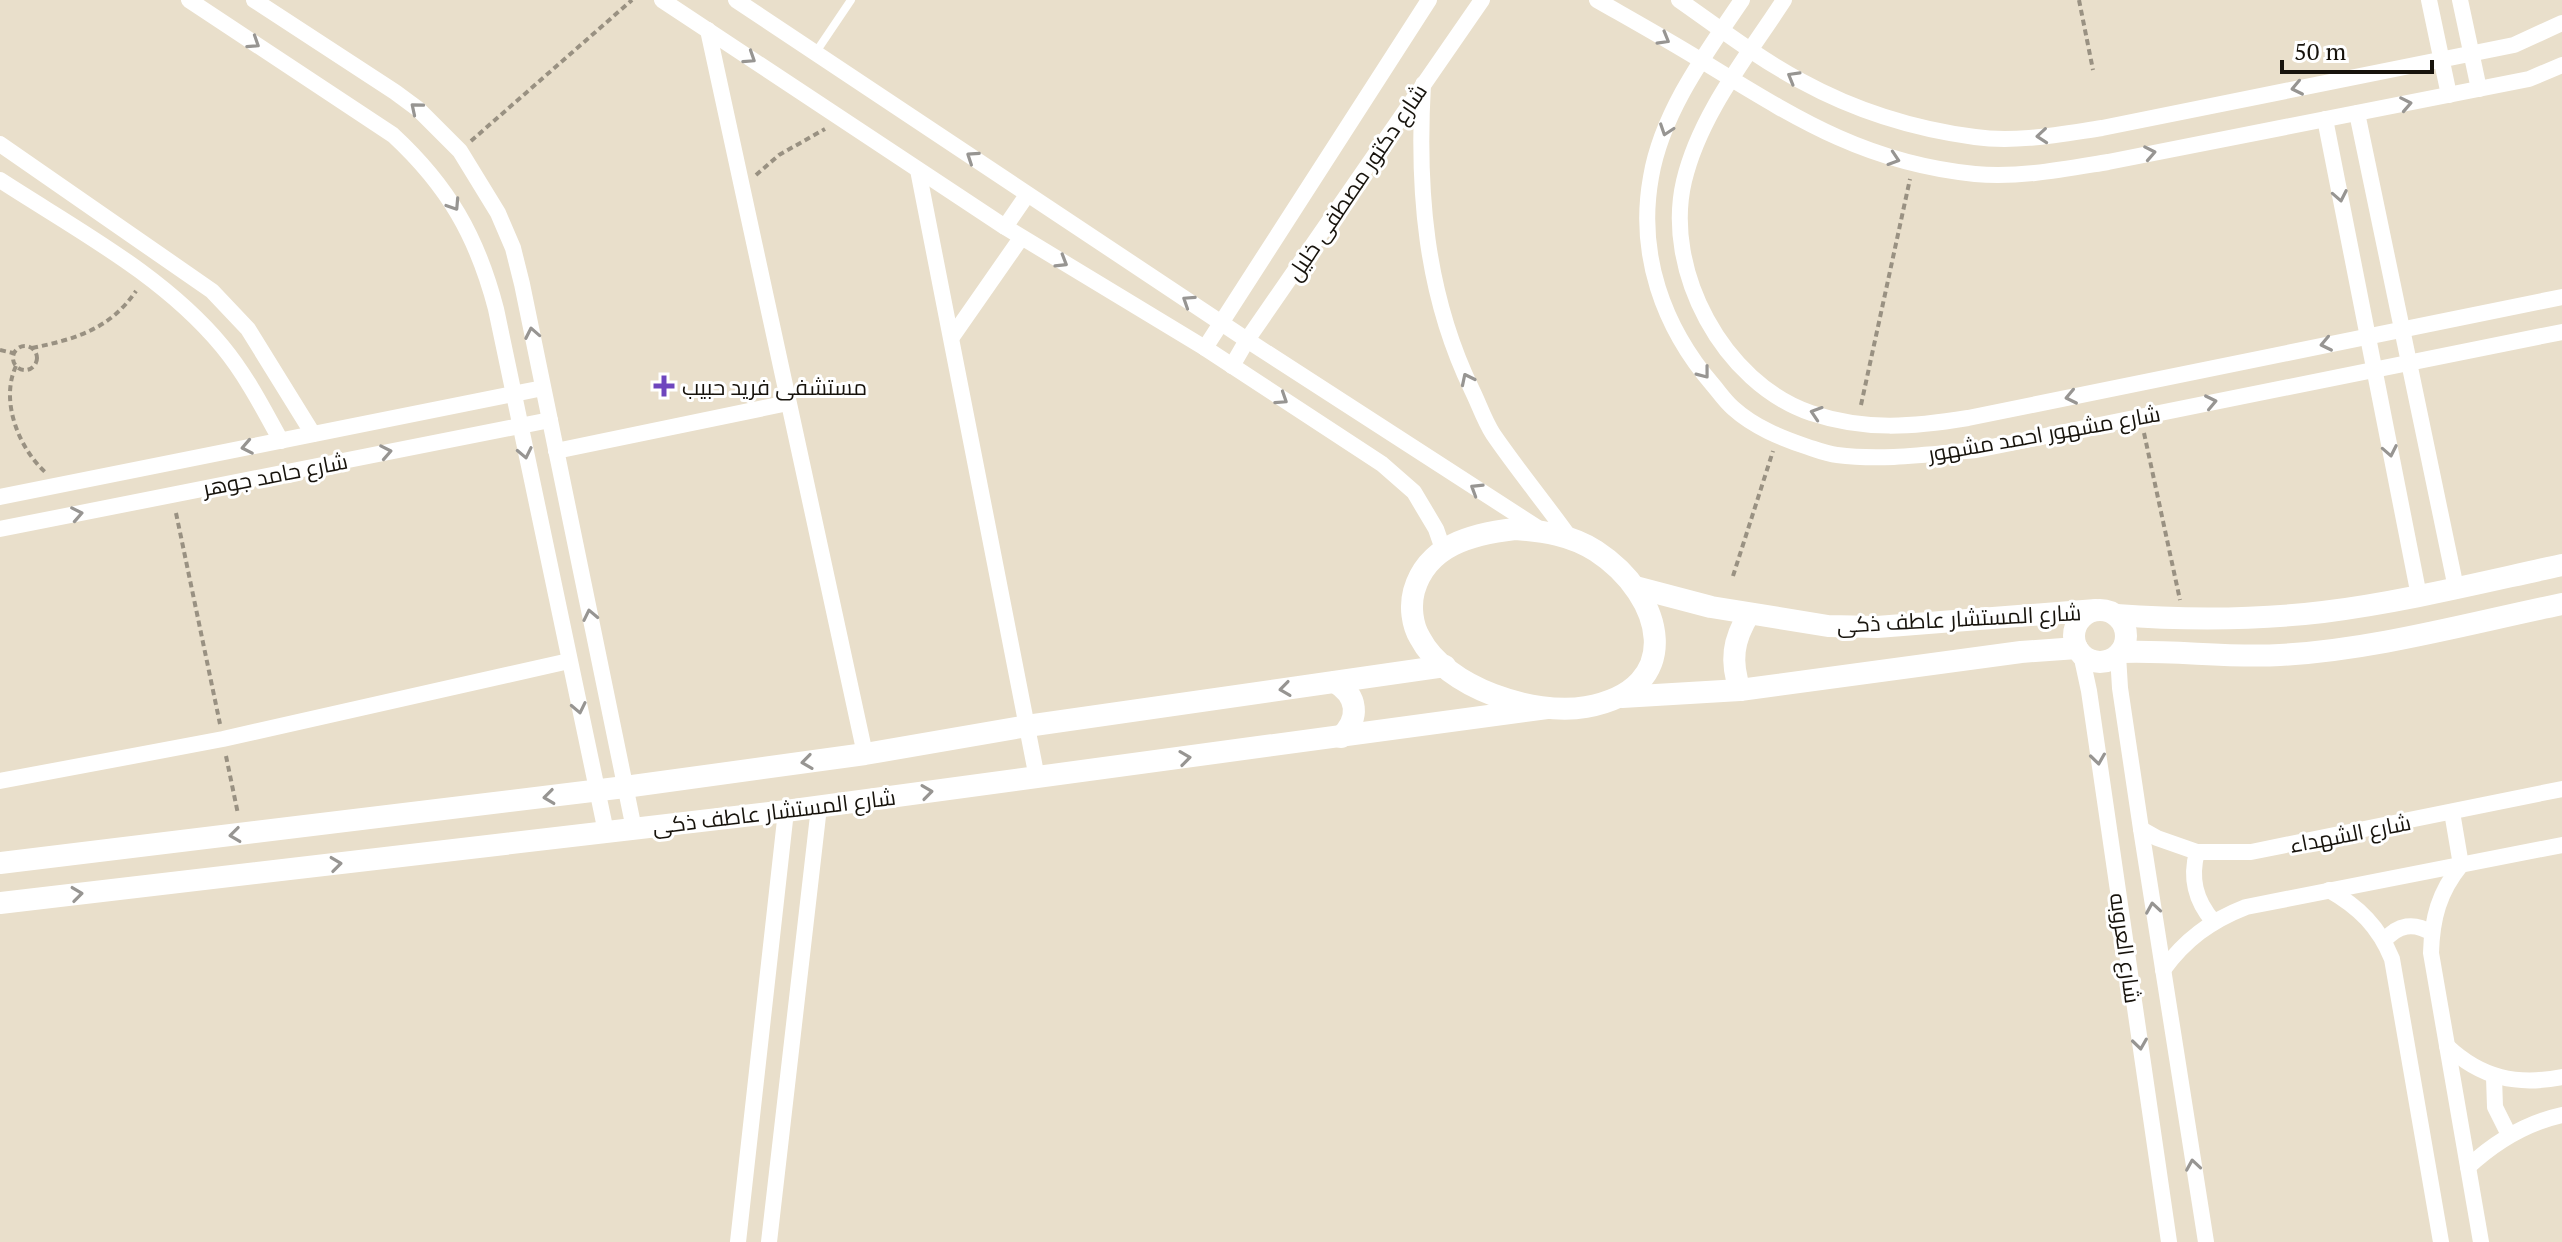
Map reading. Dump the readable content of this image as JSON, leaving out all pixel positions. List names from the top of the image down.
{
  "streets": {
    "street": [
      "شارع دكتور مصطفى خليل",
      "شارع مشهور احمد مشهور",
      "شارع حامد جوهر",
      "شارع المستشار عاطف ذكى",
      "شارع الشهداء",
      "شارع العروبه"
    ]
  },
  "crossings": [
    ["شارع المستشار عاطف ذكى", "شارع العروبه"],
    ["شارع الشهداء", "شارع العروبه"]
  ],
  "places": {
    "health": ["مستشفى فريد حبيب"]
  },
  "scale_bar": "50 m"
}
